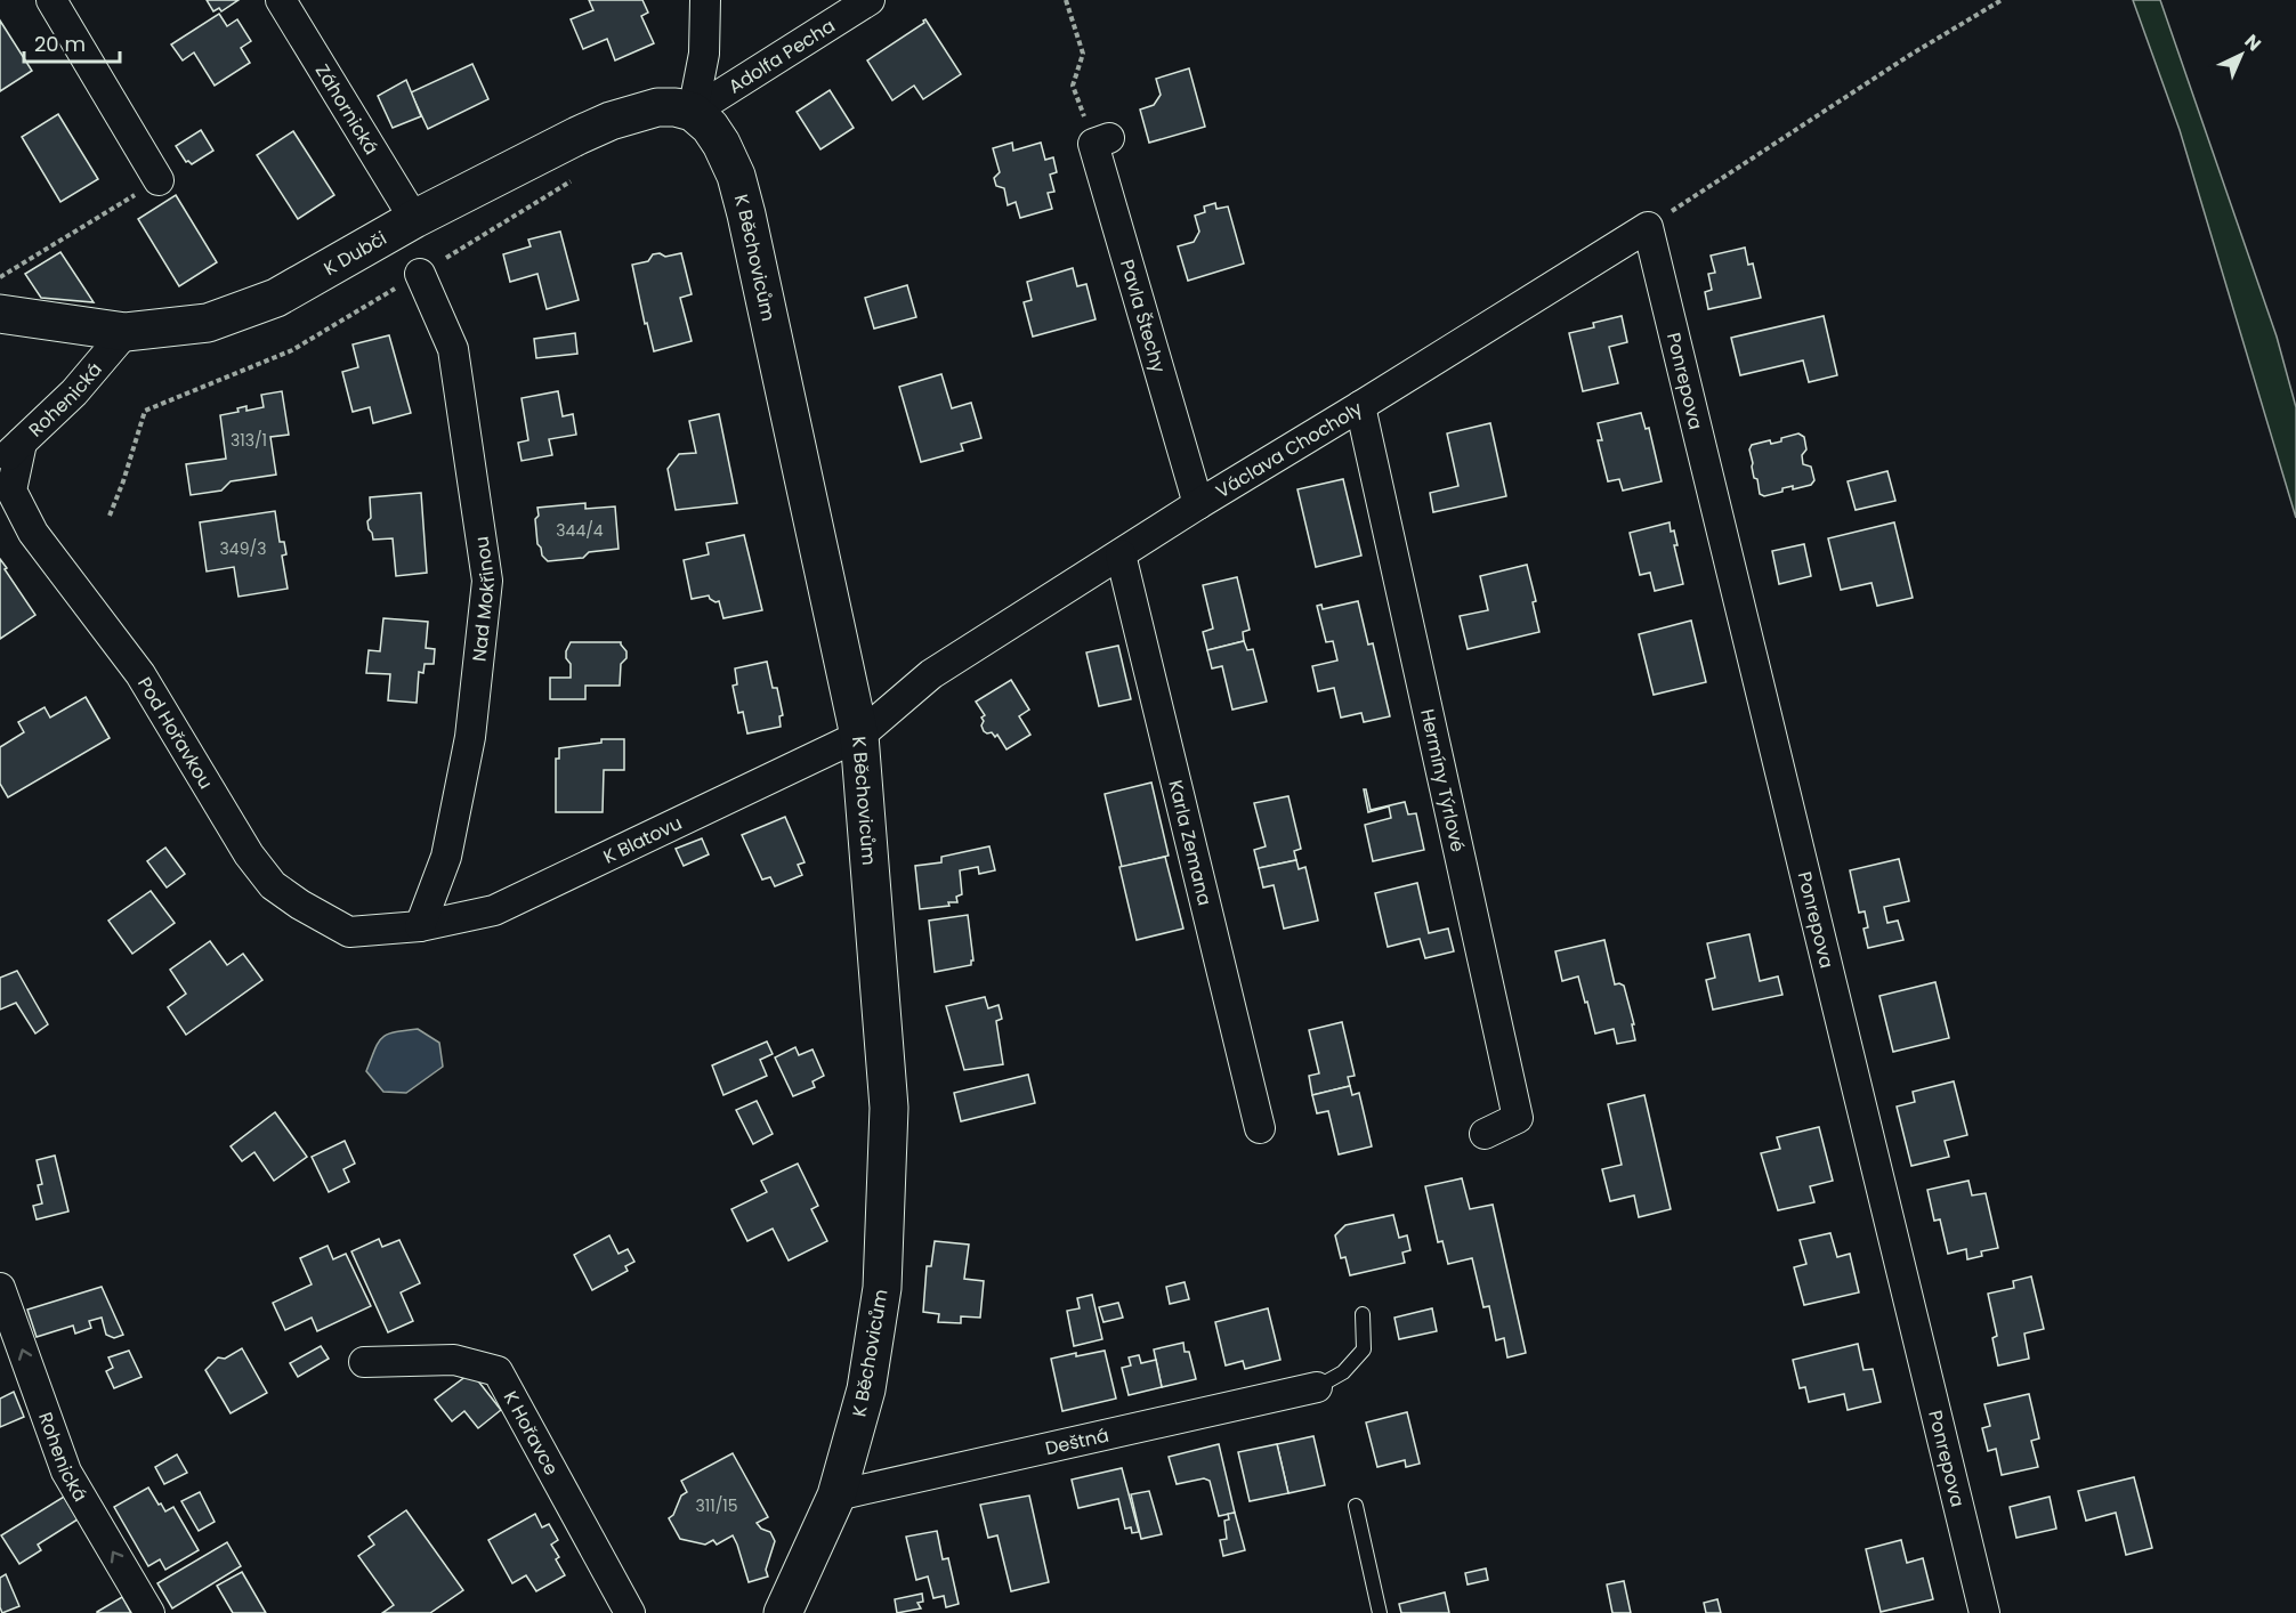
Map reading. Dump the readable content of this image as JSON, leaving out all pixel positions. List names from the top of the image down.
{
  "streets": {
    "street": [
      "Adolfa Pecha",
      "Záhornická",
      "K Dubči",
      "K Běchovicům",
      "Pavla Štechy",
      "Ponrepova",
      "Rohenická",
      "Václava Chocholy",
      "Nad Mokřinou",
      "Pod Hořavkou",
      "Hermíny Týrlové",
      "K Blatovu",
      "Karla Zemana",
      "K Hořavce",
      "Deštná"
    ]
  },
  "crossings": [
    ["Adolfa Pecha", "K Dubči"],
    ["Adolfa Pecha", "K Běchovicům"],
    ["Záhornická", "K Dubči"],
    ["K Dubči", "K Běchovicům"],
    ["K Dubči", "Rohenická"],
    ["K Běchovicům", "K Blatovu"],
    ["K Běchovicům", "Deštná"],
    ["Pavla Štechy", "Václava Chocholy"],
    ["Ponrepova", "Václava Chocholy"],
    ["Rohenická", "Pod Hořavkou"],
    ["Václava Chocholy", "Hermíny Týrlové"],
    ["Václava Chocholy", "K Blatovu"],
    ["Václava Chocholy", "Karla Zemana"],
    ["Nad Mokřinou", "Pod Hořavkou"],
    ["Nad Mokřinou", "K Blatovu"],
    ["Pod Hořavkou", "K Blatovu"]
  ],
  "one_way": ["Rohenická"],
  "house_numbers": [
    "313/1",
    "344/4",
    "349/3",
    "311/15"
  ],
  "scale_bar": "20 m",
  "north": "top right"
}
